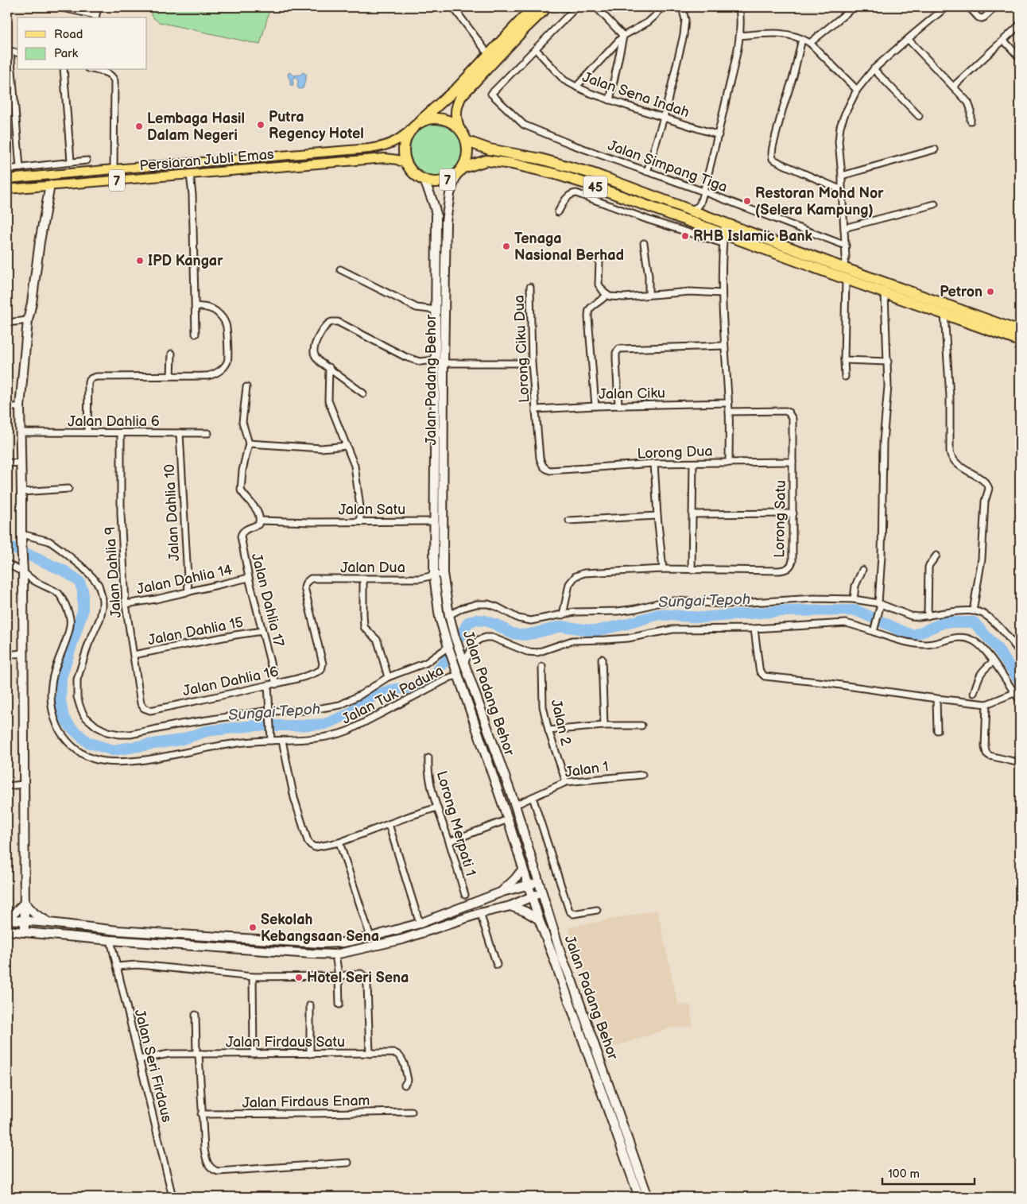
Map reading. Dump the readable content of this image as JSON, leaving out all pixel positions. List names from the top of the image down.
{
  "streets": {
    "highway": ["7", "45"],
    "main road": ["Persiaran Jubli Emas", "Jalan Padang Behor"],
    "street": [
      "Jalan Sena Indah",
      "Jalan Simpang Tiga",
      "Lorong Ciku Dua",
      "Jalan Ciku",
      "Jalan Dahlia 6",
      "Lorong Dua",
      "Jalan Satu",
      "Jalan Dahlia 10",
      "Lorong Satu",
      "Jalan Dua",
      "Jalan Dahlia 9",
      "Jalan Dahlia 14",
      "Jalan Dahlia 17",
      "Jalan Dahlia 15",
      "Jalan Dahlia 16",
      "Jalan Tuk Paduka",
      "Jalan 2",
      "Jalan 1",
      "Lorong Merpati 1",
      "Jalan Firdaus Satu",
      "Jalan Seri Firdaus",
      "Jalan Firdaus Enam"
    ]
  },
  "crossings": [
    ["Jalan Sena Indah", "Jalan Simpang Tiga"],
    ["Persiaran Jubli Emas", "7"],
    ["Persiaran Jubli Emas", "45"],
    ["Persiaran Jubli Emas", "Jalan Padang Behor"],
    ["7", "45"],
    ["7", "Jalan Padang Behor"],
    ["45", "Jalan Padang Behor"],
    ["Lorong Ciku Dua", "Jalan Ciku"],
    ["Lorong Ciku Dua", "Lorong Dua"],
    ["Jalan Padang Behor", "Jalan Satu"],
    ["Jalan Padang Behor", "Jalan Dua"],
    ["Jalan Padang Behor", "Jalan Tuk Paduka"],
    ["Jalan Padang Behor", "Jalan 1"],
    ["Jalan Dahlia 6", "Jalan Dahlia 10"],
    ["Jalan Dahlia 6", "Jalan Dahlia 9"],
    ["Lorong Dua", "Lorong Satu"],
    ["Jalan Satu", "Jalan Dahlia 17"],
    ["Jalan Dahlia 10", "Jalan Dahlia 14"],
    ["Jalan Dua", "Jalan Dahlia 16"],
    ["Jalan Dahlia 9", "Jalan Dahlia 14"],
    ["Jalan Dahlia 9", "Jalan Dahlia 15"],
    ["Jalan Dahlia 9", "Jalan Dahlia 16"],
    ["Jalan Dahlia 14", "Jalan Dahlia 17"],
    ["Jalan Dahlia 17", "Jalan Dahlia 15"],
    ["Jalan Dahlia 17", "Jalan Dahlia 16"],
    ["Jalan 2", "Jalan 1"],
    ["Jalan Firdaus Satu", "Jalan Seri Firdaus"]
  ],
  "water": ["Sungai Tepoh"],
  "places": [
    "Putra Regency Hotel",
    "Lembaga Hasil Dalam Negeri",
    "Restoran Mohd Nor (Selera Kampung)",
    "RHB Islamic Bank",
    "Tenaga Nasional Berhad",
    "IPD Kangar",
    "Petron",
    "Sekolah Kebangsaan Sena",
    "Hotel Seri Sena"
  ],
  "legend": ["Road", "Park"],
  "scale_bar": "100 m"
}
